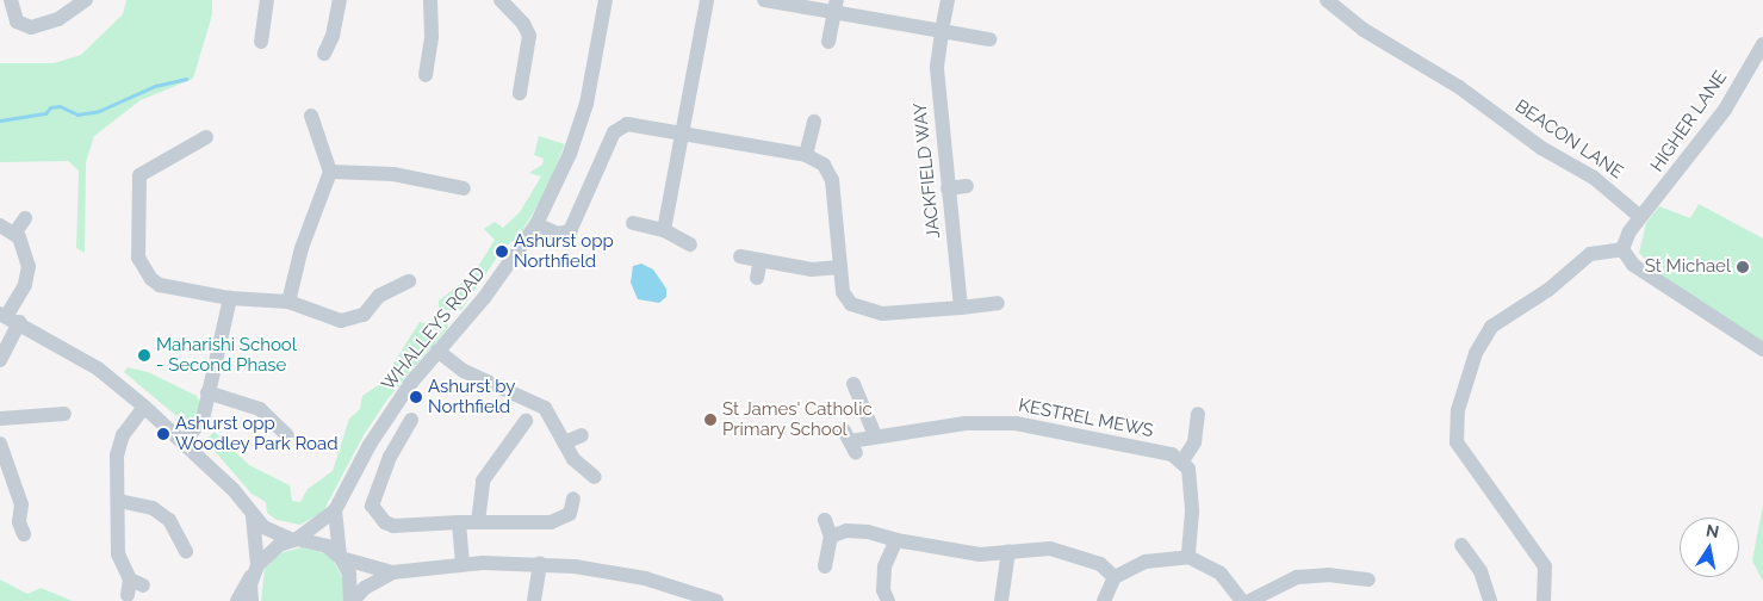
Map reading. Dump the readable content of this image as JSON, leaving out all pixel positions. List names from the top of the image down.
{
  "streets": {
    "street": [
      "HIGHER LANE",
      "BEACON LANE",
      "JACKFIELD WAY",
      "WHALLEYS ROAD",
      "KESTREL MEWS"
    ]
  },
  "crossings": [
    ["HIGHER LANE", "BEACON LANE"]
  ],
  "places": [
    "Ashurst opp Northfield",
    "St Michael",
    "Maharishi School - Second Phase",
    "Ashurst by Northfield",
    "St James' Catholic Primary School",
    "Ashurst opp Woodley Park Road"
  ],
  "north": "top"
}
